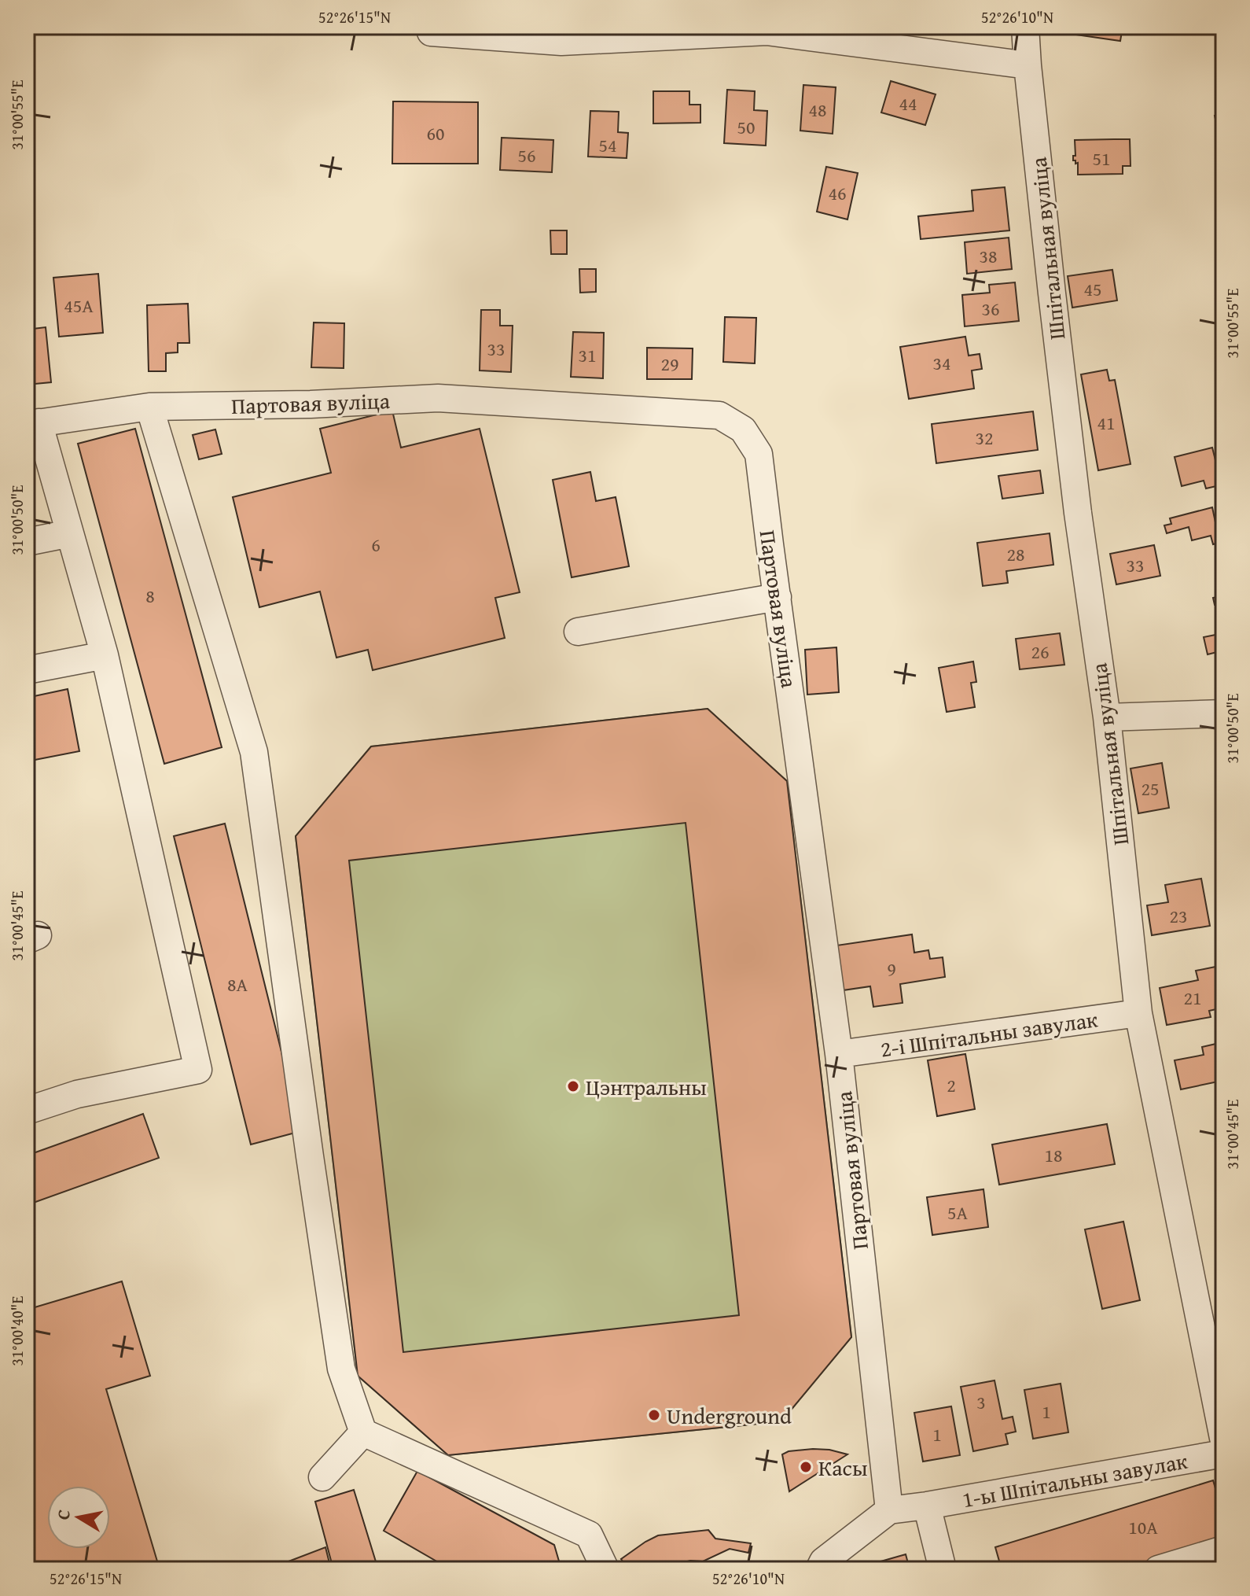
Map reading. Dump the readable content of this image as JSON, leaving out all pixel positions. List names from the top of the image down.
{
  "streets": {
    "street": [
      "Шпітальная вуліца",
      "Партовая вуліца",
      "2-і Шпітальны завулак",
      "1-ы Шпітальны завулак"
    ]
  },
  "crossings": [
    ["Шпітальная вуліца", "2-і Шпітальны завулак"],
    ["Партовая вуліца", "2-і Шпітальны завулак"],
    ["Партовая вуліца", "1-ы Шпітальны завулак"]
  ],
  "places": ["Цэнтральны", "Underground", "Касы"],
  "house_numbers": [
    "44",
    "48",
    "50",
    "60",
    "54",
    "56",
    "51",
    "46",
    "38",
    "45",
    "45А",
    "36",
    "33",
    "31",
    "34",
    "29",
    "41",
    "32",
    "6",
    "28",
    "33",
    "8",
    "26",
    "25",
    "23",
    "9",
    "8А",
    "21",
    "2",
    "18",
    "5А",
    "3",
    "1",
    "1",
    "10А"
  ],
  "north": "left",
  "coordinates": [
    "52°26'15\"N",
    "52°26'10\"N",
    "31°00'55\"E",
    "31°00'50\"E",
    "31°00'45\"E",
    "31°00'40\"E"
  ]
}
